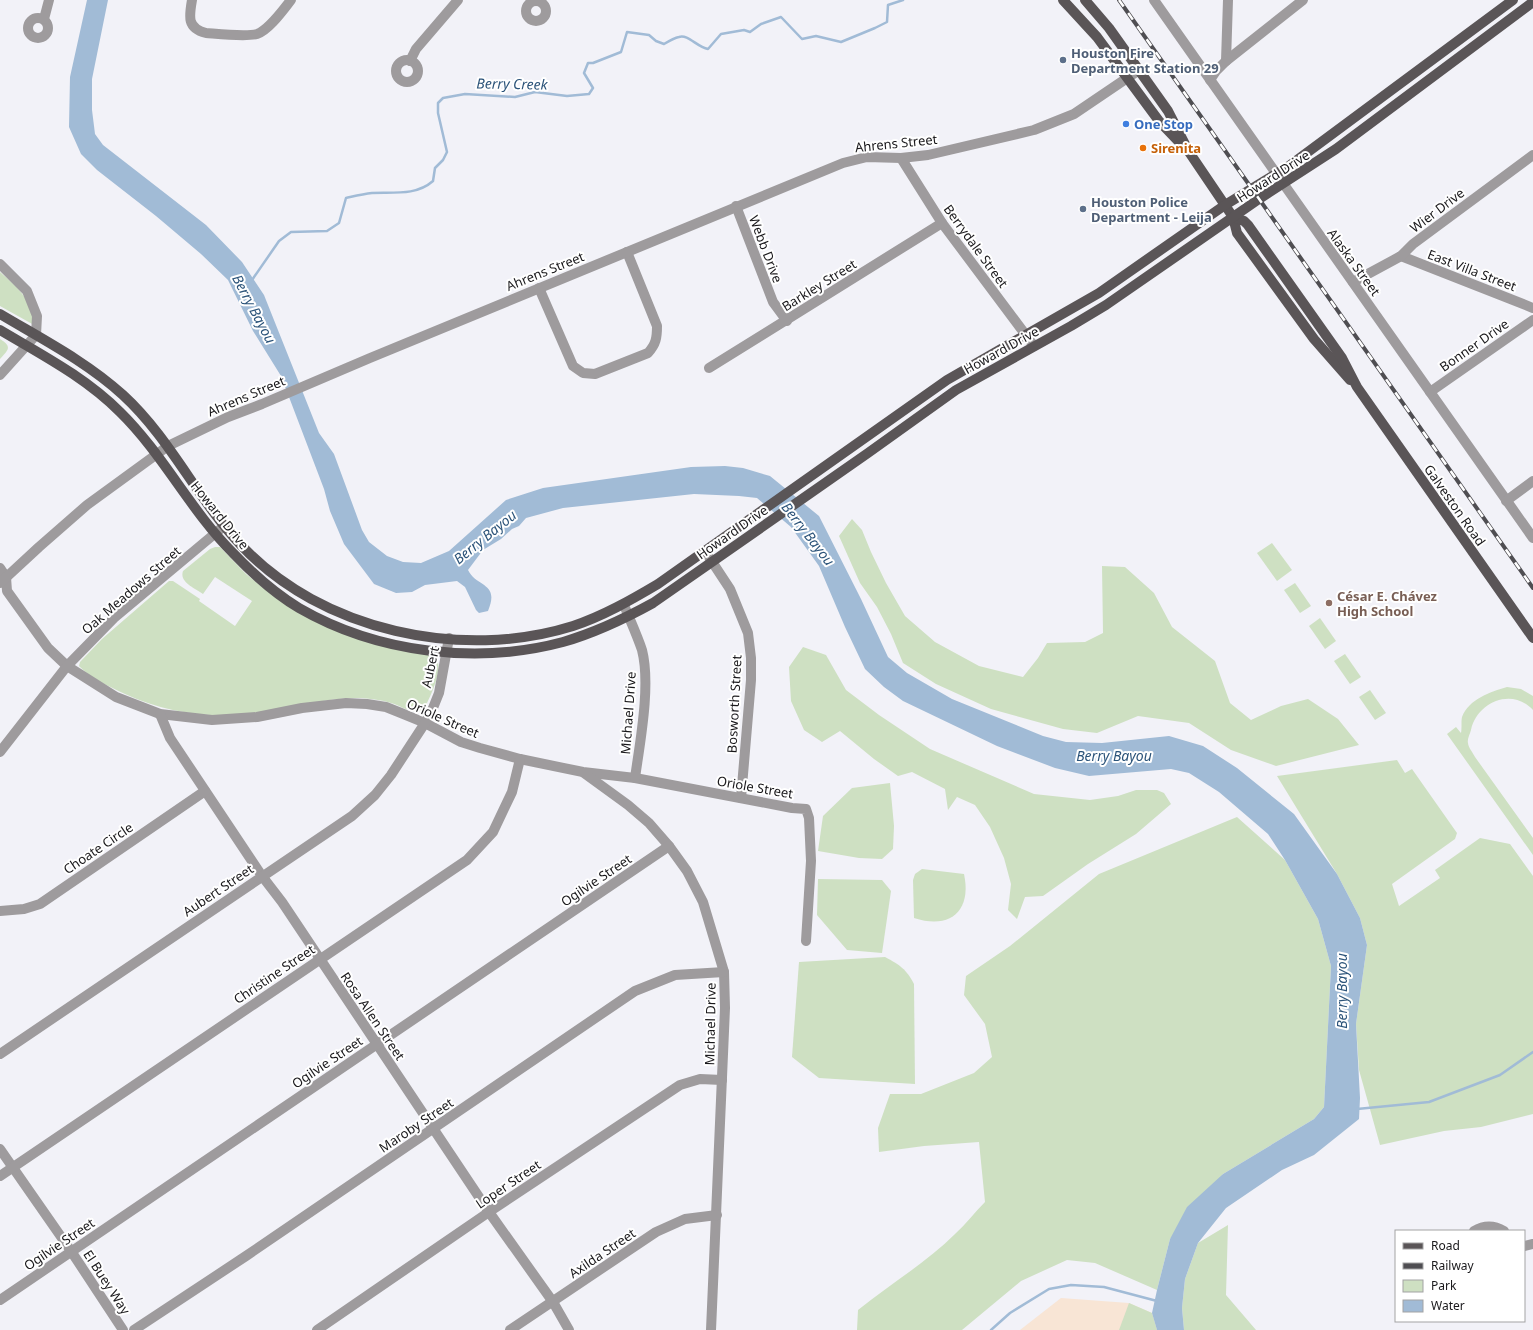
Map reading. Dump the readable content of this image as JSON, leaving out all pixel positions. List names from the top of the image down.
{
  "streets": {
    "main road": ["Howard Drive", "Galveston Road"],
    "street": [
      "Ahrens Street",
      "Wier Drive",
      "Berrydale Street",
      "Webb Drive",
      "Alaska Street",
      "East Villa Street",
      "Barkley Street",
      "Bonner Drive",
      "Oak Meadows Street",
      "Aubert",
      "Bosworth Street",
      "Michael Drive",
      "Oriole Street",
      "Choate Circle",
      "Ogilvie Street",
      "Aubert Street",
      "Christine Street",
      "Rosa Allen Street",
      "Maroby Street",
      "Loper Street",
      "Axilda Street",
      "El Buey Way"
    ]
  },
  "crossings": [
    ["Ahrens Street", "Howard Drive"],
    ["Ahrens Street", "Berrydale Street"],
    ["Ahrens Street", "Webb Drive"],
    ["Ahrens Street", "Galveston Road"],
    ["Ahrens Street", "Oriole Street"],
    ["Howard Drive", "Berrydale Street"],
    ["Howard Drive", "Alaska Street"],
    ["Howard Drive", "Galveston Road"],
    ["Howard Drive", "Oak Meadows Street"],
    ["Howard Drive", "Aubert"],
    ["Howard Drive", "Bosworth Street"],
    ["Howard Drive", "Michael Drive"],
    ["Wier Drive", "Alaska Street"],
    ["Wier Drive", "East Villa Street"],
    ["Berrydale Street", "Barkley Street"],
    ["Webb Drive", "Barkley Street"],
    ["Alaska Street", "Bonner Drive"],
    ["Oak Meadows Street", "Oriole Street"],
    ["Aubert", "Oriole Street"],
    ["Aubert", "Aubert Street"],
    ["Bosworth Street", "Oriole Street"],
    ["Michael Drive", "Oriole Street"],
    ["Michael Drive", "Ogilvie Street"],
    ["Michael Drive", "Maroby Street"],
    ["Michael Drive", "Loper Street"],
    ["Michael Drive", "Axilda Street"],
    ["Oriole Street", "Aubert Street"],
    ["Oriole Street", "Christine Street"],
    ["Oriole Street", "Rosa Allen Street"],
    ["Choate Circle", "Rosa Allen Street"],
    ["Ogilvie Street", "Rosa Allen Street"],
    ["Ogilvie Street", "El Buey Way"],
    ["Aubert Street", "Rosa Allen Street"],
    ["Christine Street", "Rosa Allen Street"],
    ["Christine Street", "El Buey Way"],
    ["Rosa Allen Street", "Maroby Street"],
    ["Rosa Allen Street", "Loper Street"],
    ["Rosa Allen Street", "Axilda Street"]
  ],
  "water": ["Berry Creek", "Berry Bayou"],
  "places": [
    "Houston Fire Department Station 29",
    "One Stop",
    "Sirenita",
    "Houston Police Department - Leija",
    "César E. Chávez High School"
  ],
  "legend": [
    "Road",
    "Railway",
    "Park",
    "Water"
  ]
}
